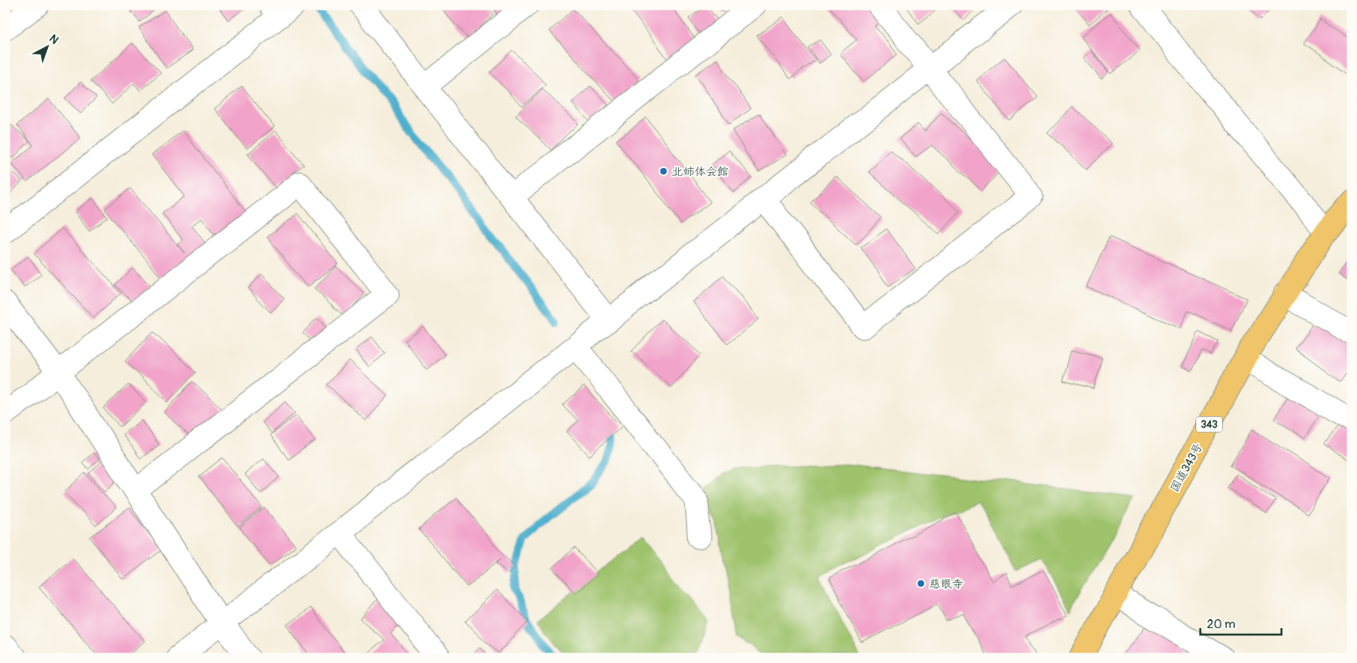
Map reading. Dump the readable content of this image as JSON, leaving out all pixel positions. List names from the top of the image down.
{
  "streets": {
    "highway": ["343", "国道343号"]
  },
  "places": ["北姉体会館", "慈眼寺"],
  "scale_bar": "20 m",
  "north": "top right"
}
